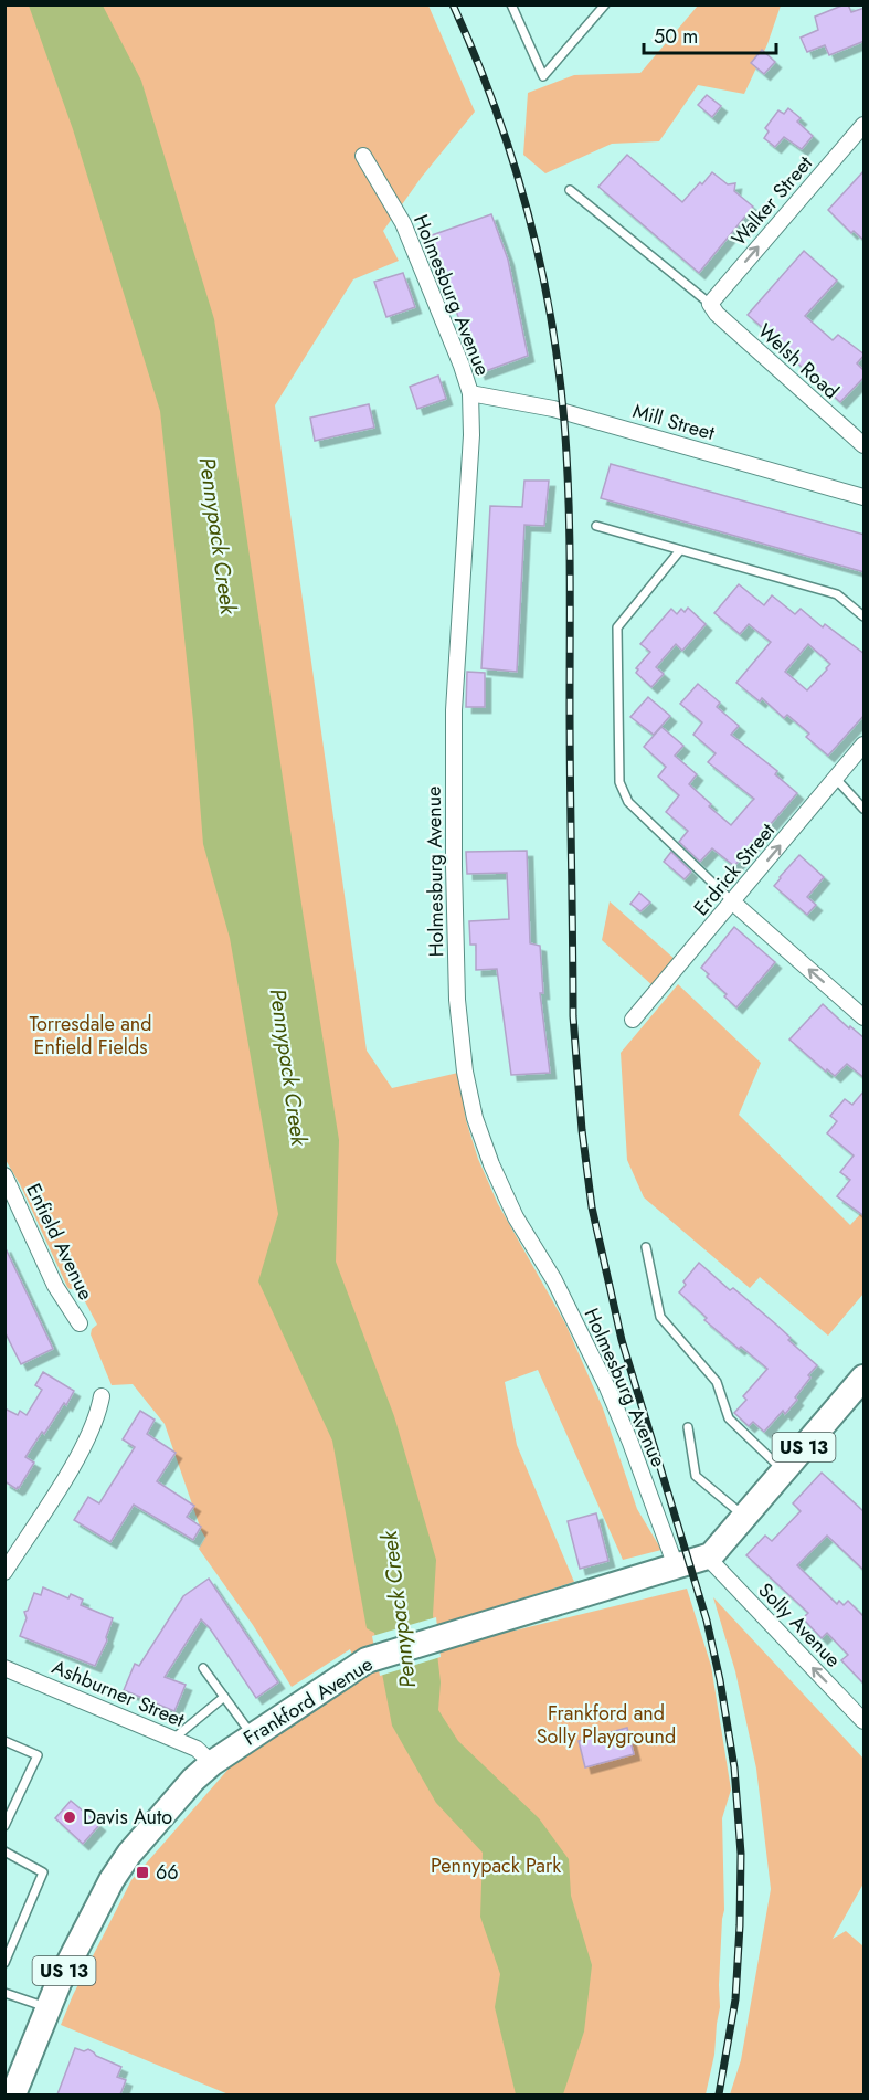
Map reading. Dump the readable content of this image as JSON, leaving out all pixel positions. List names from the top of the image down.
{
  "streets": {
    "main road": ["US 13", "Frankford Avenue"],
    "street": [
      "Walker Street",
      "Holmesburg Avenue",
      "Welsh Road",
      "Mill Street",
      "Erdrick Street",
      "Enfield Avenue",
      "Solly Avenue",
      "Ashburner Street"
    ]
  },
  "crossings": [
    ["Walker Street", "Welsh Road"],
    ["Holmesburg Avenue", "Mill Street"],
    ["Holmesburg Avenue", "Frankford Avenue"],
    ["Solly Avenue", "Frankford Avenue"],
    ["Ashburner Street", "Frankford Avenue"]
  ],
  "one_way": ["Walker Street", "Erdrick Street", "Solly Avenue"],
  "water": ["Pennypack Creek"],
  "parks": ["Torresdale and Enfield Fields", "Frankford and Solly Playground", "Pennypack Park"],
  "places": {
    "other": ["Davis Auto"],
    "transit": ["66"]
  },
  "scale_bar": "50 m"
}
